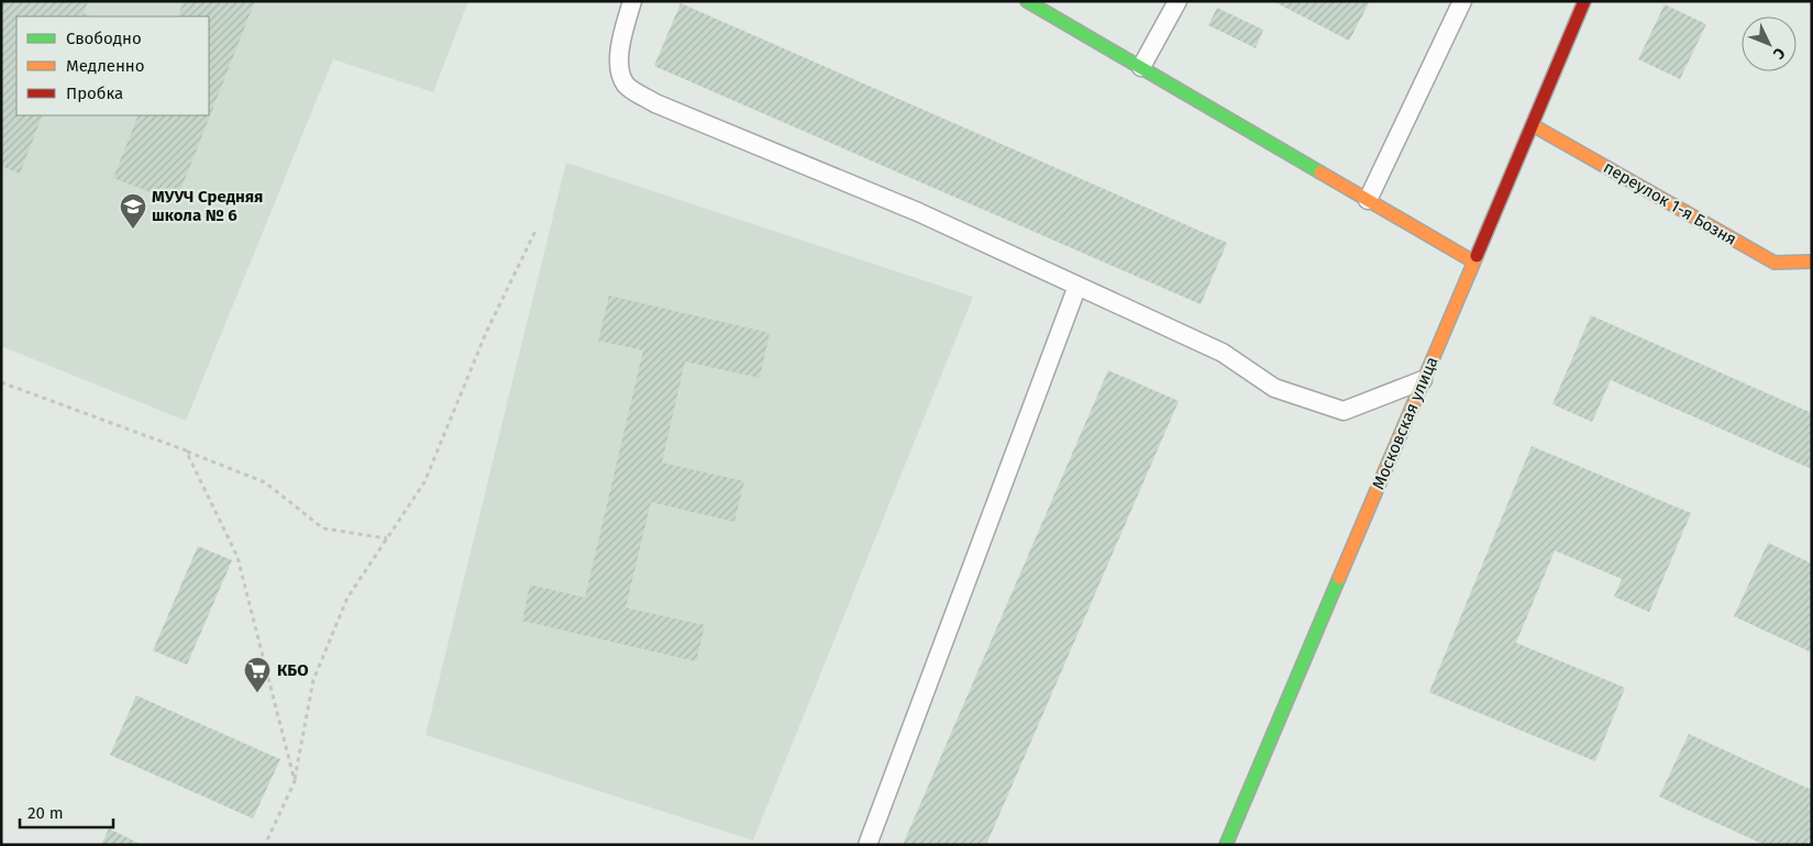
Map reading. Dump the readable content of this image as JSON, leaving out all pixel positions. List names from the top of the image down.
{
  "streets": {
    "main road": ["переулок 1-я Бозня", "Московская улица"]
  },
  "crossings": [
    ["переулок 1-я Бозня", "Московская улица"]
  ],
  "places": {
    "school or university": ["МУУЧ Средняя школа № 6"],
    "supermarket": ["КБО"]
  },
  "legend": ["Свободно", "Медленно", "Пробка"],
  "scale_bar": "20 m",
  "north": "bottom right"
}
